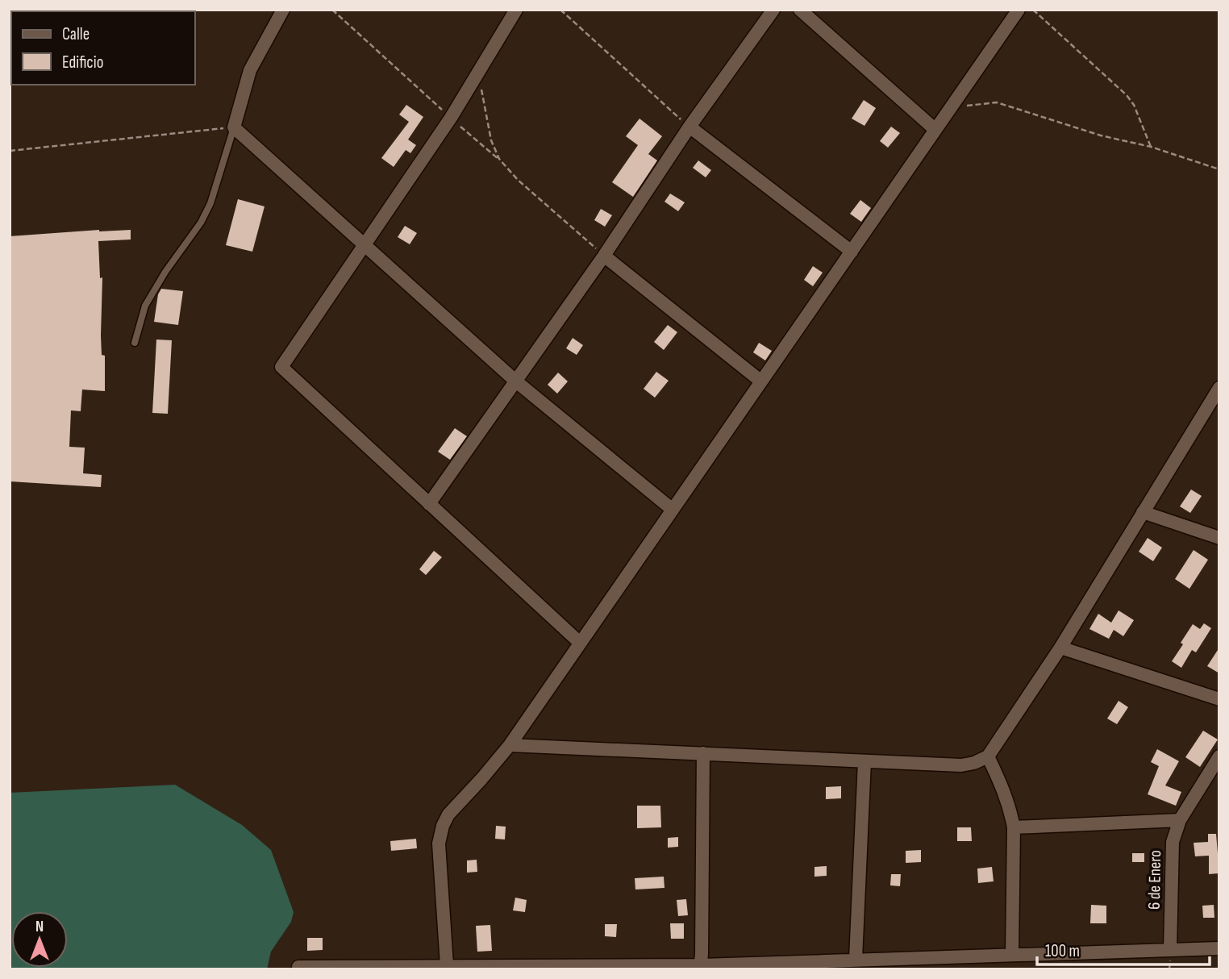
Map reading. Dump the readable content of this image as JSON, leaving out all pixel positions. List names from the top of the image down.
{
  "streets": {
    "street": ["6 de Enero"]
  },
  "legend": ["Calle", "Edificio"],
  "scale_bar": "100 m",
  "north": "top"
}
